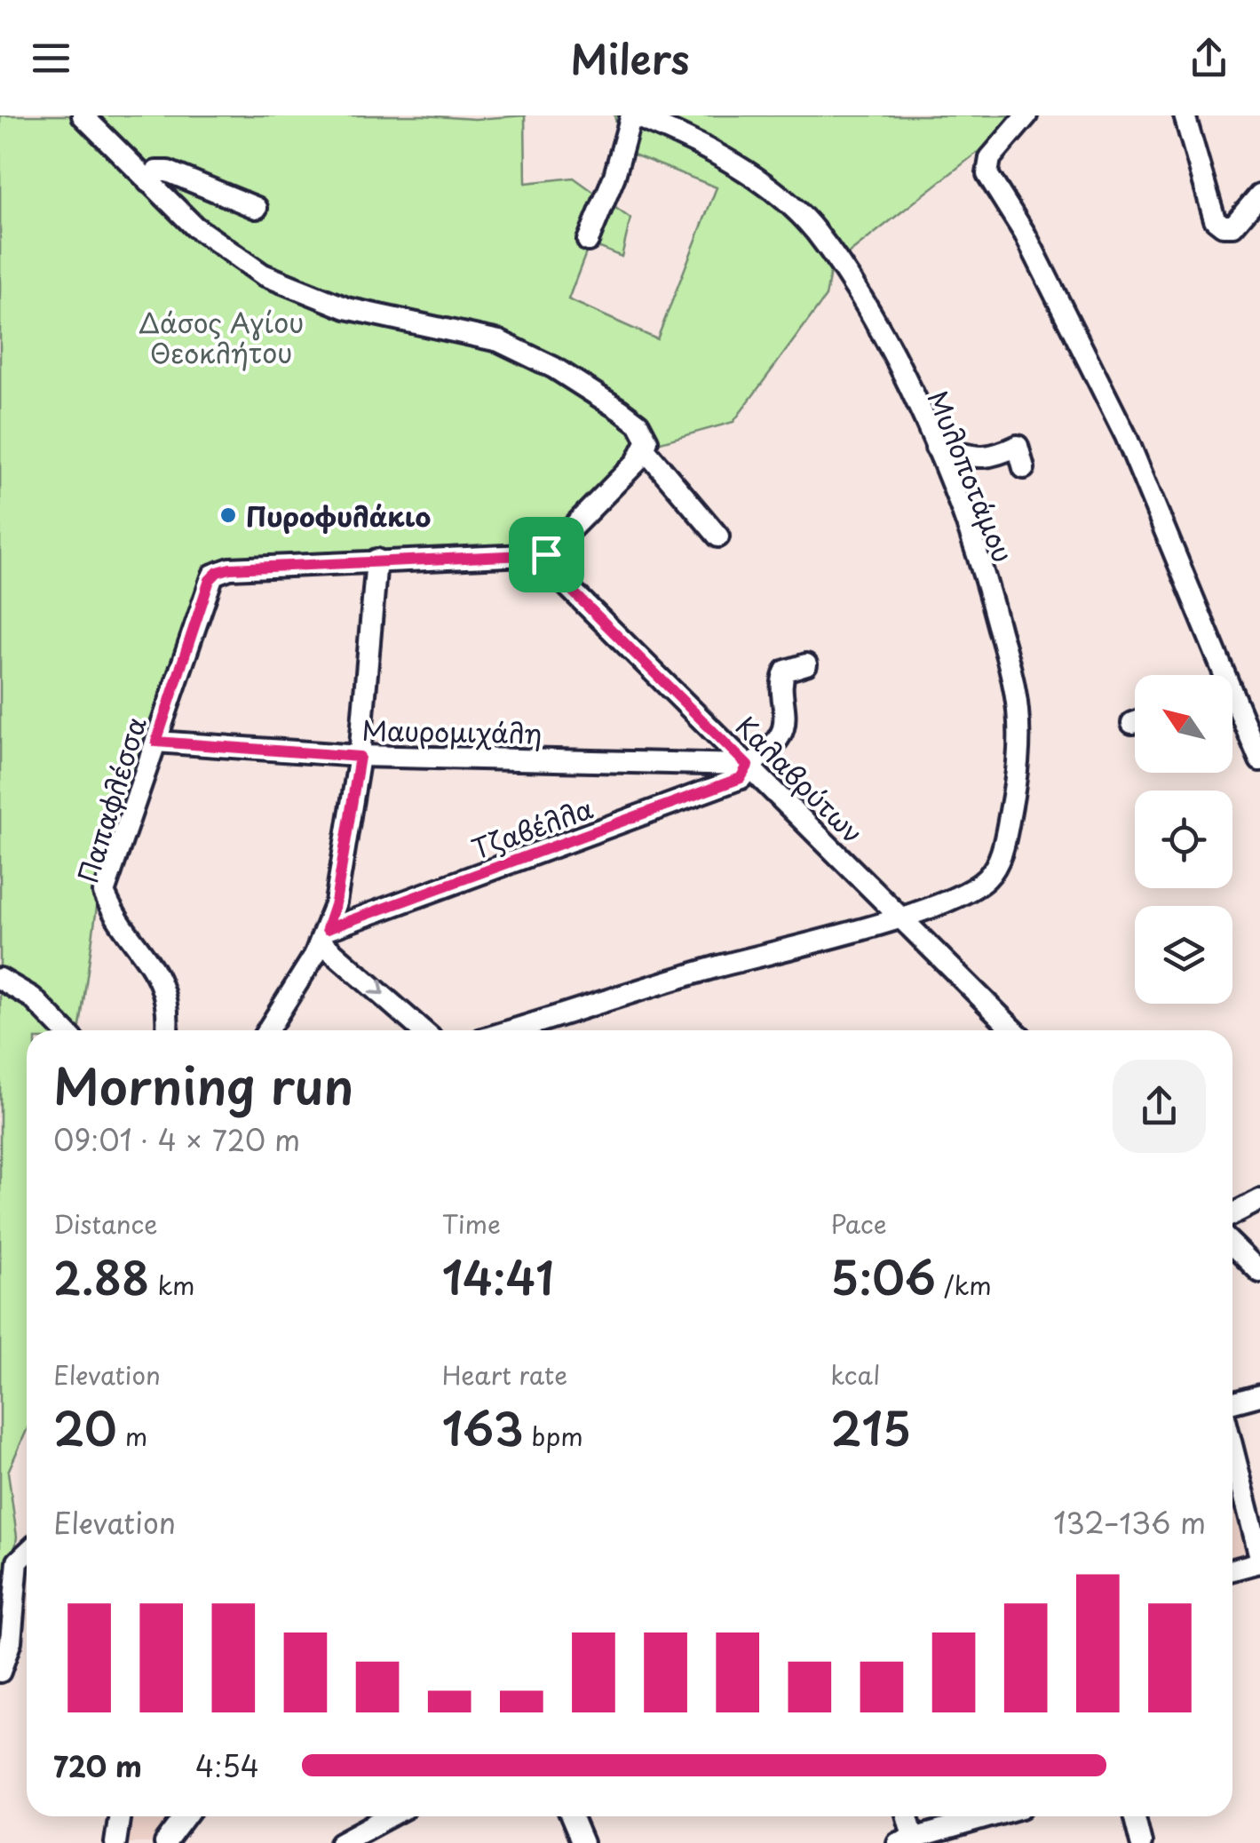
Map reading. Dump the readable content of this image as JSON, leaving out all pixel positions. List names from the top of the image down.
{
  "streets": {
    "street": [
      "Μυλοποτάμου",
      "Μαυρομιχάλη",
      "Καλαβρύτων",
      "Παπαφλέσσα",
      "Τζαβέλλα"
    ]
  },
  "crossings": [
    ["Μυλοποτάμου", "Καλαβρύτων"],
    ["Μαυρομιχάλη", "Καλαβρύτων"],
    ["Μαυρομιχάλη", "Παπαφλέσσα"],
    ["Μαυρομιχάλη", "Τζαβέλλα"],
    ["Καλαβρύτων", "Τζαβέλλα"]
  ],
  "parks": ["Δάσος Αγίου Θεοκλήτου"],
  "places": ["Πυροφυλάκιο"],
  "north": "top left",
  "page": {
    "header": "Milers",
    "heading": ["Morning run", "09:01 · 4 × 720 m"],
    "stats": [
      ["Distance", "2.88 km"],
      ["Time", "14:41"],
      ["Pace", "5:06 /km"],
      ["Elevation", "20 m"],
      ["Heart rate", "163 bpm"],
      ["kcal", "215"]
    ],
    "chart": ["Elevation", "132–136 m"],
    "list": [
      {
        "name": "720 m",
        "note": "4:54"
      }
    ]
  }
}
